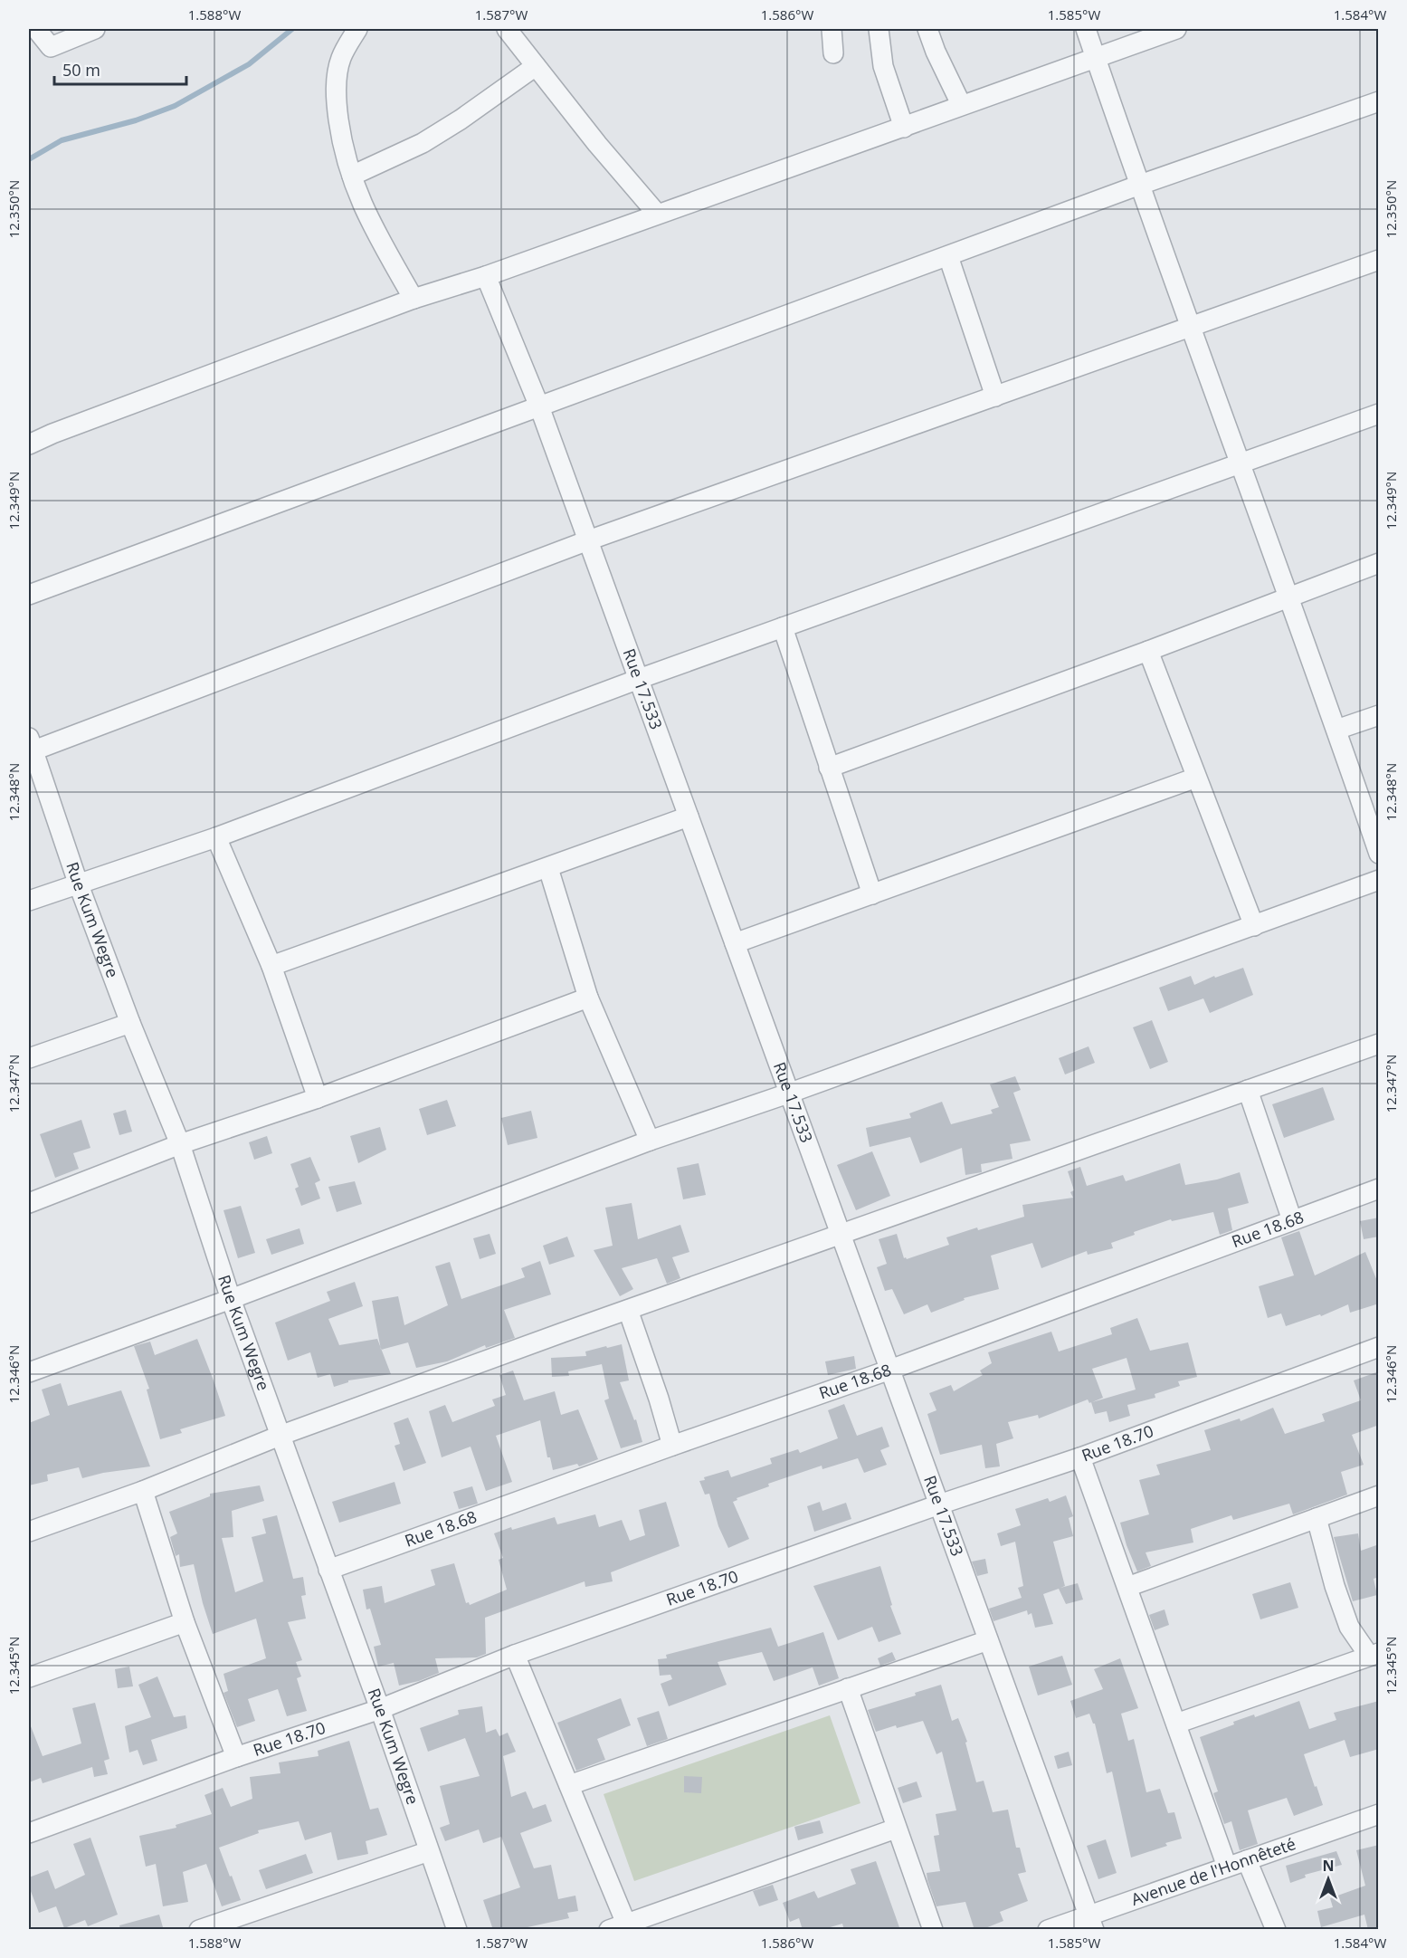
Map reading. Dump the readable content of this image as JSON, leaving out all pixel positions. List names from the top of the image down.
{
  "streets": {
    "street": [
      "Rue 17.533",
      "Rue Kum Wegre",
      "Rue 18.68",
      "Rue 18.70",
      "Avenue de l'Honnêteté"
    ]
  },
  "crossings": [
    ["Rue 17.533", "Rue 18.68"],
    ["Rue 17.533", "Rue 18.70"],
    ["Rue 17.533", "Avenue de l'Honnêteté"],
    ["Rue Kum Wegre", "Rue 18.68"],
    ["Rue Kum Wegre", "Rue 18.70"]
  ],
  "scale_bar": "50 m",
  "north": "top",
  "coordinates": [
    "1.588°W",
    "1.587°W",
    "1.586°W",
    "1.585°W",
    "1.584°W",
    "12.350°N",
    "12.349°N",
    "12.348°N",
    "12.347°N",
    "12.346°N",
    "12.345°N"
  ]
}
